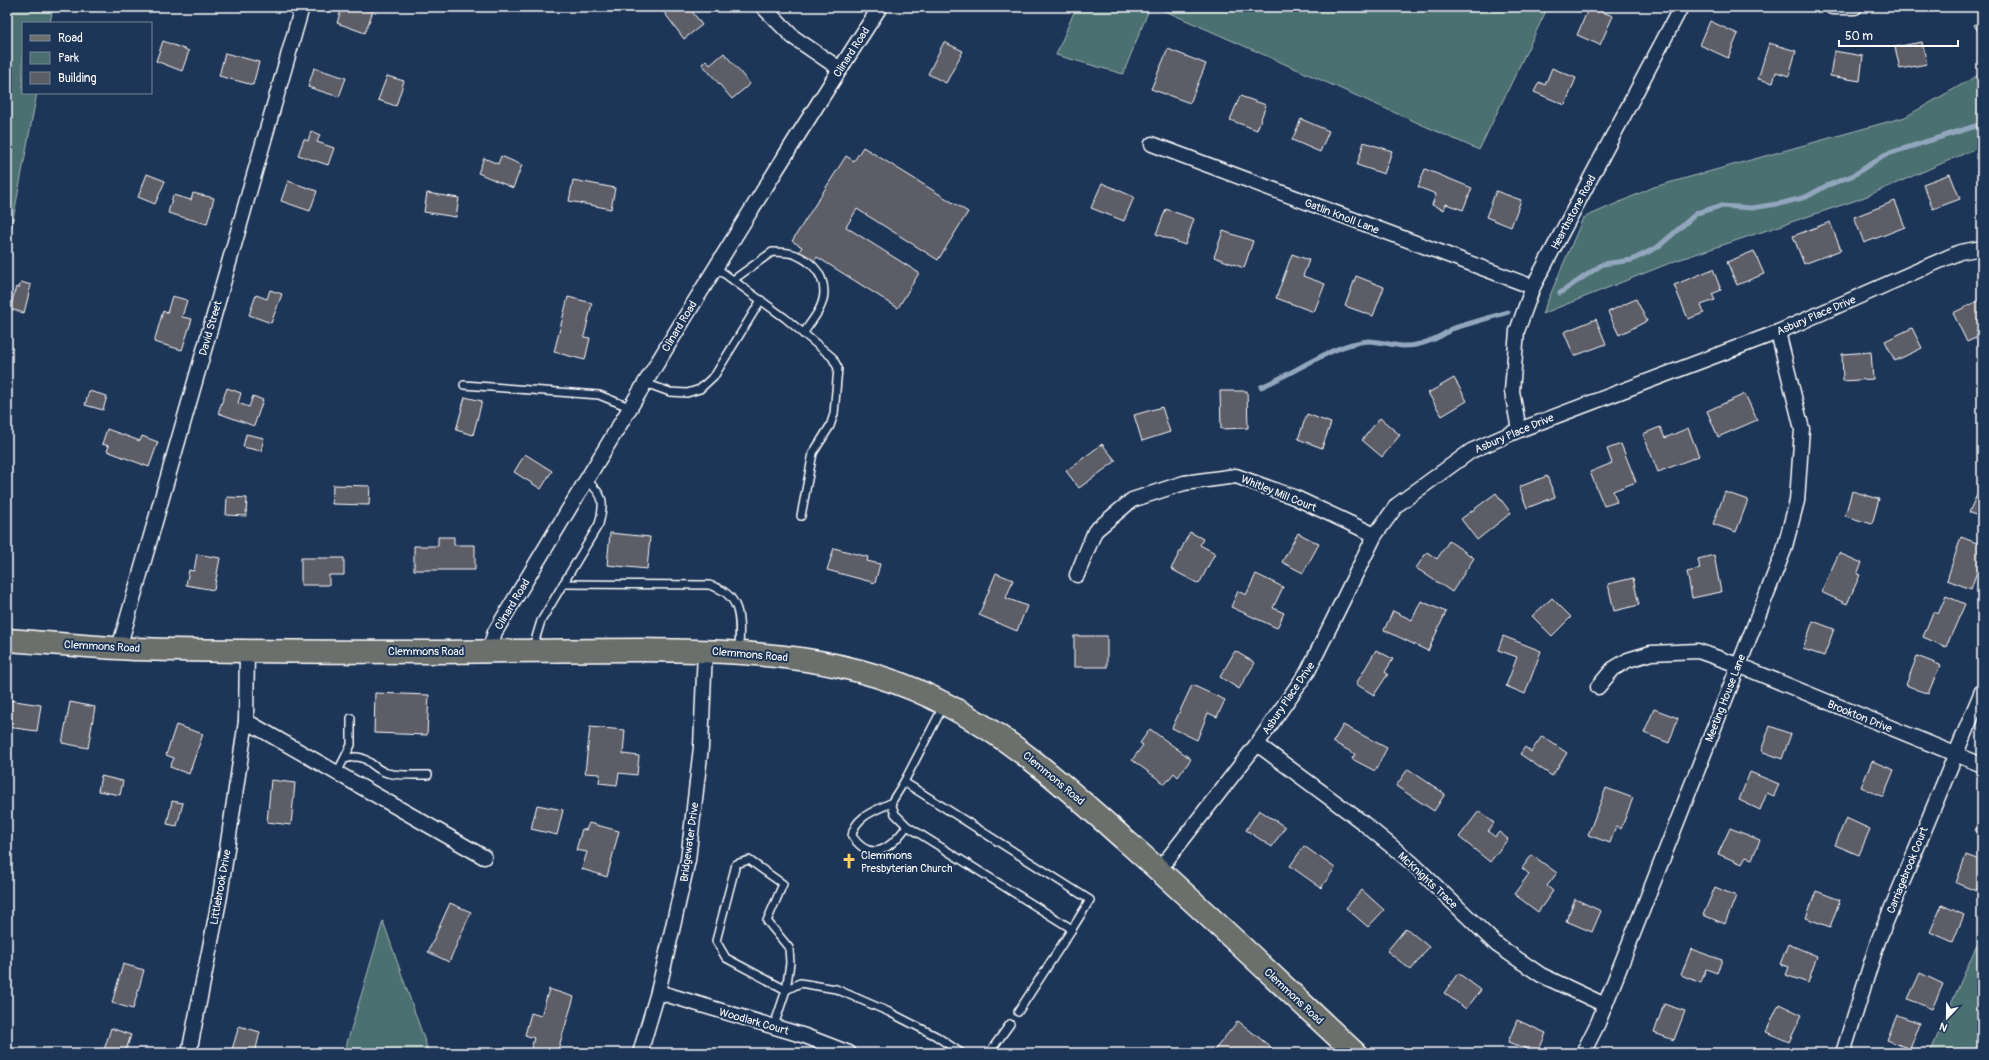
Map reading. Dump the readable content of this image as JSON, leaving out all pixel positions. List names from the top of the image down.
{
  "streets": {
    "main road": ["Clemmons Road"],
    "street": [
      "Clinard Road",
      "Hearthstone Road",
      "Gatlin Knoll Lane",
      "Asbury Place Drive",
      "David Street",
      "Whitley Mill Court",
      "Meeting House Lane",
      "Brookton Drive",
      "Bridgewater Drive",
      "Carriagebrook Court",
      "McKnights Trace",
      "Littlebrook Drive",
      "Woodlark Court"
    ]
  },
  "crossings": [
    ["Clinard Road", "Clemmons Road"],
    ["Hearthstone Road", "Gatlin Knoll Lane"],
    ["Hearthstone Road", "Asbury Place Drive"],
    ["Asbury Place Drive", "Whitley Mill Court"],
    ["Asbury Place Drive", "Clemmons Road"],
    ["Asbury Place Drive", "Meeting House Lane"],
    ["Asbury Place Drive", "McKnights Trace"],
    ["David Street", "Clemmons Road"],
    ["Clemmons Road", "Bridgewater Drive"],
    ["Clemmons Road", "Littlebrook Drive"],
    ["Meeting House Lane", "Brookton Drive"],
    ["Meeting House Lane", "McKnights Trace"],
    ["Brookton Drive", "Carriagebrook Court"],
    ["Bridgewater Drive", "Woodlark Court"]
  ],
  "places": {
    "church": ["Clemmons Presbyterian Church"]
  },
  "legend": ["Road", "Park", "Building"],
  "scale_bar": "50 m",
  "north": "bottom"
}
